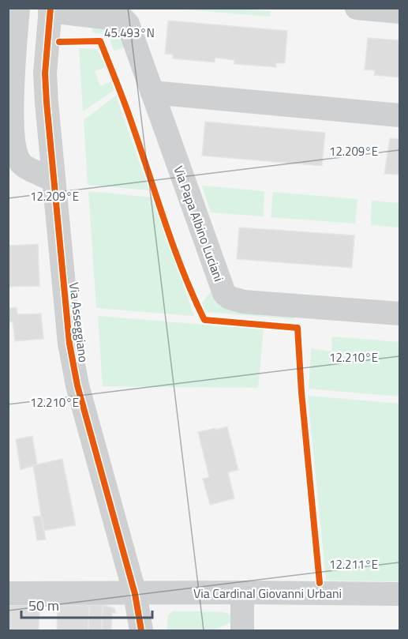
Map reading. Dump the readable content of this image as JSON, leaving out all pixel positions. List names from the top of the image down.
{
  "streets": {
    "street": ["Via Papa Albino Luciani", "Via Asseggiano", "Via Cardinal Giovanni Urbani"]
  },
  "crossings": [
    ["Via Papa Albino Luciani", "Via Asseggiano"],
    ["Via Asseggiano", "Via Cardinal Giovanni Urbani"]
  ],
  "scale_bar": "50 m",
  "coordinates": [
    "45.493°N",
    "12.209°E",
    "12.210°E",
    "12.211°E"
  ]
}
